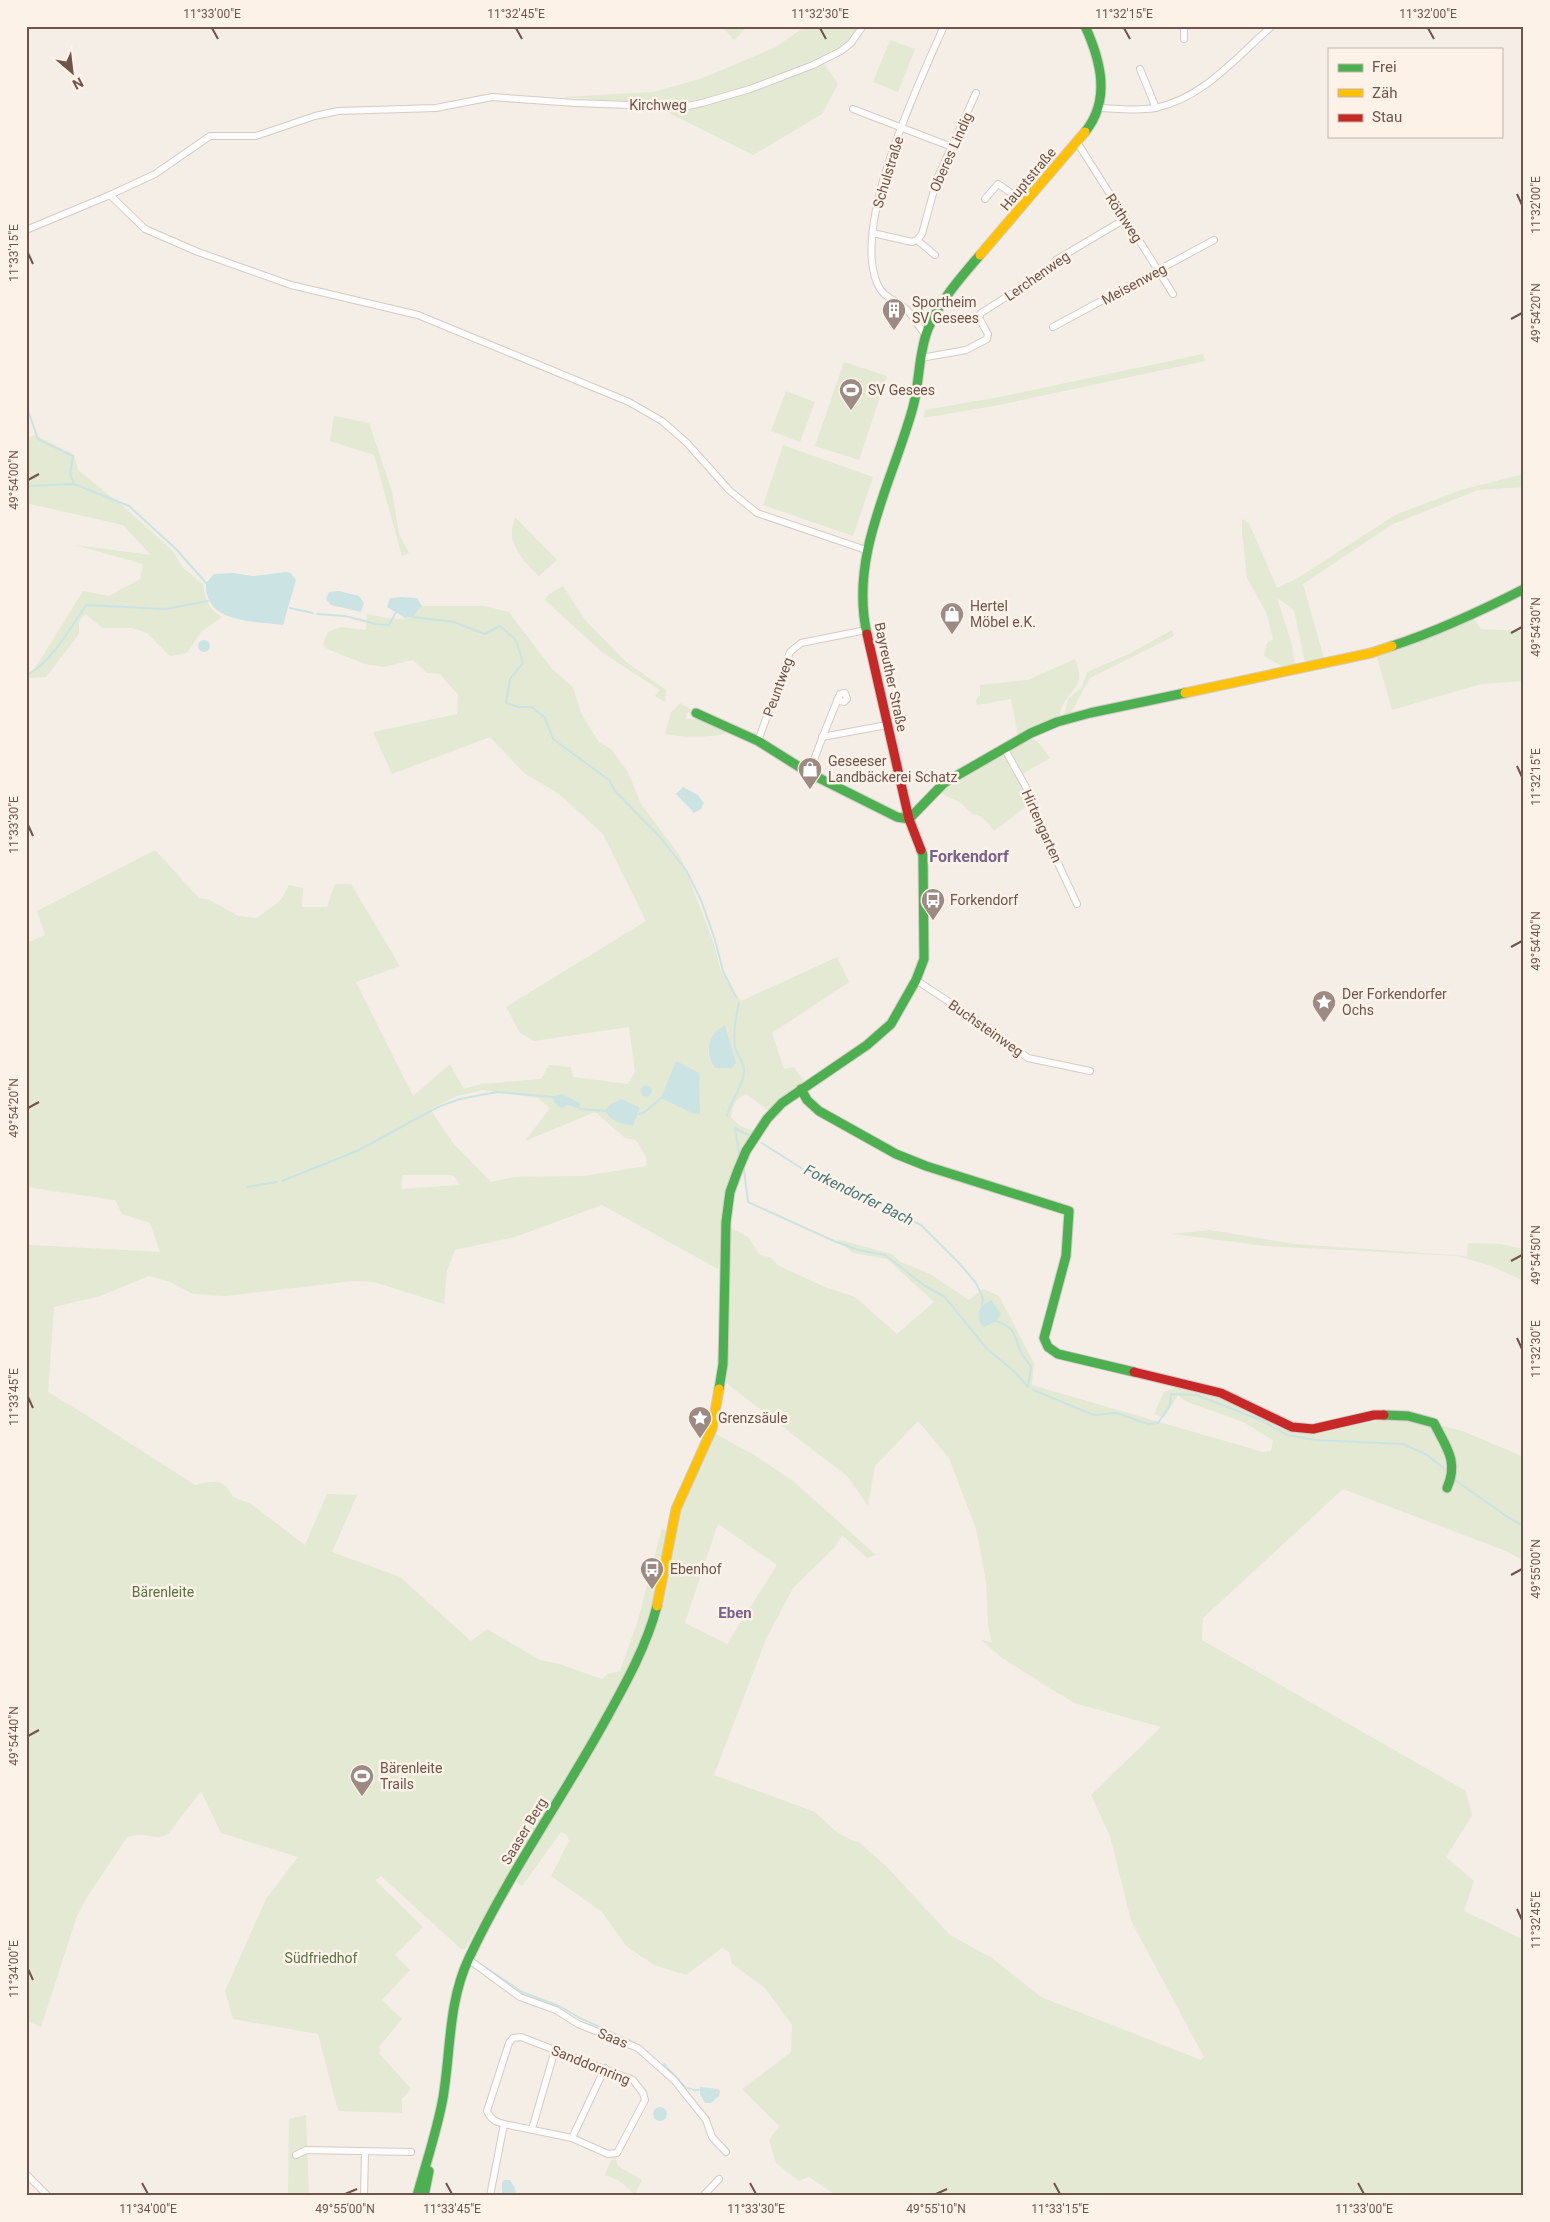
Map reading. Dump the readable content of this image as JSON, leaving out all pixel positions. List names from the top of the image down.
{
  "streets": {
    "street": [
      "Kirchweg",
      "Oberes Lindig",
      "Schulstraße",
      "Hauptstraße",
      "Röthweg",
      "Lerchenweg",
      "Meisenweg",
      "Bayreuther Straße",
      "Peuntweg",
      "Hirtengarten",
      "Buchsteinweg",
      "Saaser Berg",
      "Saas",
      "Sanddornring"
    ]
  },
  "crossings": [
    ["Schulstraße", "Hauptstraße"],
    ["Hauptstraße", "Röthweg"],
    ["Hauptstraße", "Lerchenweg"],
    ["Hauptstraße", "Bayreuther Straße"],
    ["Röthweg", "Lerchenweg"],
    ["Röthweg", "Meisenweg"],
    ["Bayreuther Straße", "Peuntweg"],
    ["Bayreuther Straße", "Buchsteinweg"],
    ["Bayreuther Straße", "Saaser Berg"],
    ["Saaser Berg", "Saas"]
  ],
  "districts": ["Forkendorf", "Eben"],
  "water": ["Forkendorfer Bach"],
  "parks": ["Bärenleite", "Südfriedhof"],
  "places": {
    "building": ["Sportheim SV Gesees"],
    "sports": ["SV Gesees", "Bärenleite Trails"],
    "shop": ["Hertel Möbel e.K.", "Geseeser Landbäckerei Schatz"],
    "bus stop": ["Forkendorf", "Ebenhof"],
    "place": ["Der Forkendorfer Ochs", "Grenzsäule"]
  },
  "legend": ["Frei", "Zäh", "Stau"],
  "north": "bottom right",
  "coordinates": [
    "11°33'00\"E",
    "11°32'45\"E",
    "11°32'30\"E",
    "11°32'15\"E",
    "11°32'00\"E",
    "11°33'15\"E",
    "49°54'20\"N",
    "49°54'00\"N",
    "49°54'30\"N",
    "11°33'30\"E",
    "49°54'40\"N",
    "49°54'50\"N",
    "11°33'45\"E",
    "49°55'00\"N",
    "11°34'00\"E",
    "49°55'10\"N"
  ]
}
